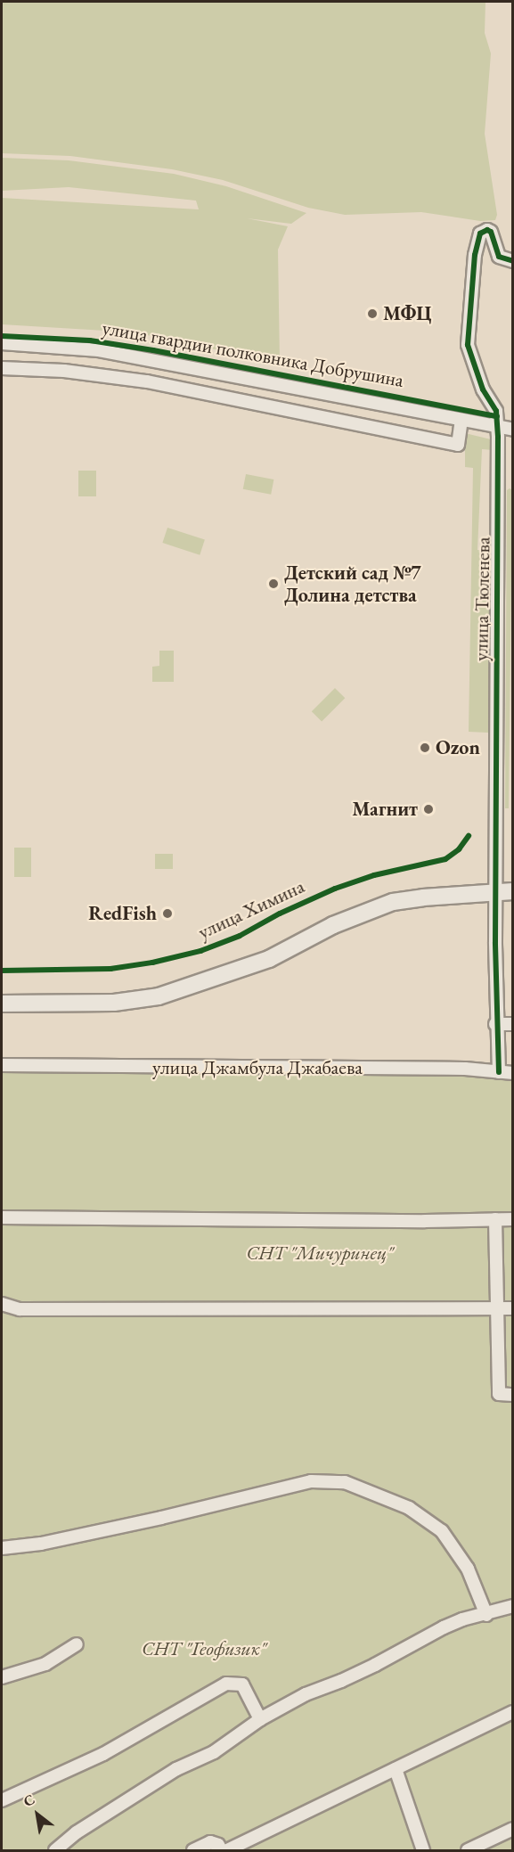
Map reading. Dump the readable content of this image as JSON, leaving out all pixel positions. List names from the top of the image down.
{
  "streets": {
    "street": ["улица гвардии полковника Добрушина", "улица Тюленева", "улица Джамбула Джабаева"],
    "cycle path": ["улица Химина"]
  },
  "crossings": [
    ["улица гвардии полковника Добрушина", "улица Тюленева"],
    ["улица Тюленева", "улица Джамбула Джабаева"]
  ],
  "parks": ["СНТ \"Мичуринец\"", "СНТ \"Геофизик\""],
  "places": [
    "МФЦ",
    "Детский сад №7 Долина детства",
    "Ozon",
    "Магнит",
    "RedFish"
  ],
  "north": "top left"
}
